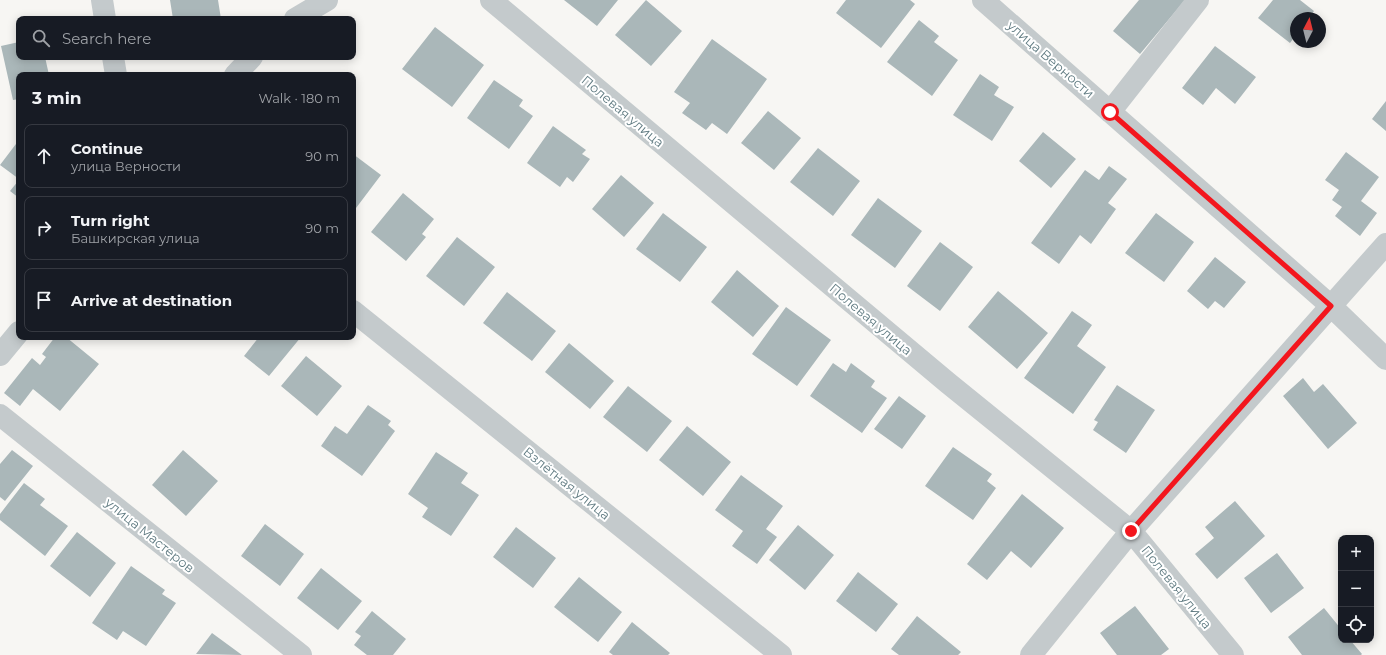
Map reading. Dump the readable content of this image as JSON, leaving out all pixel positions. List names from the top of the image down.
{
  "streets": {
    "street": [
      "улица Верности",
      "Полевая улица",
      "Взлётная улица",
      "улица Мастеров"
    ]
  },
  "north": "top",
  "page": {
    "search": "Search here",
    "heading": ["3 min", "Walk · 180 m"],
    "list": [
      ["Continue", "улица Верности", "90 m"],
      ["Turn right", "Башкирская улица", "90 m"],
      "Arrive at destination"
    ],
    "map_buttons": ["+", "−"]
  }
}
